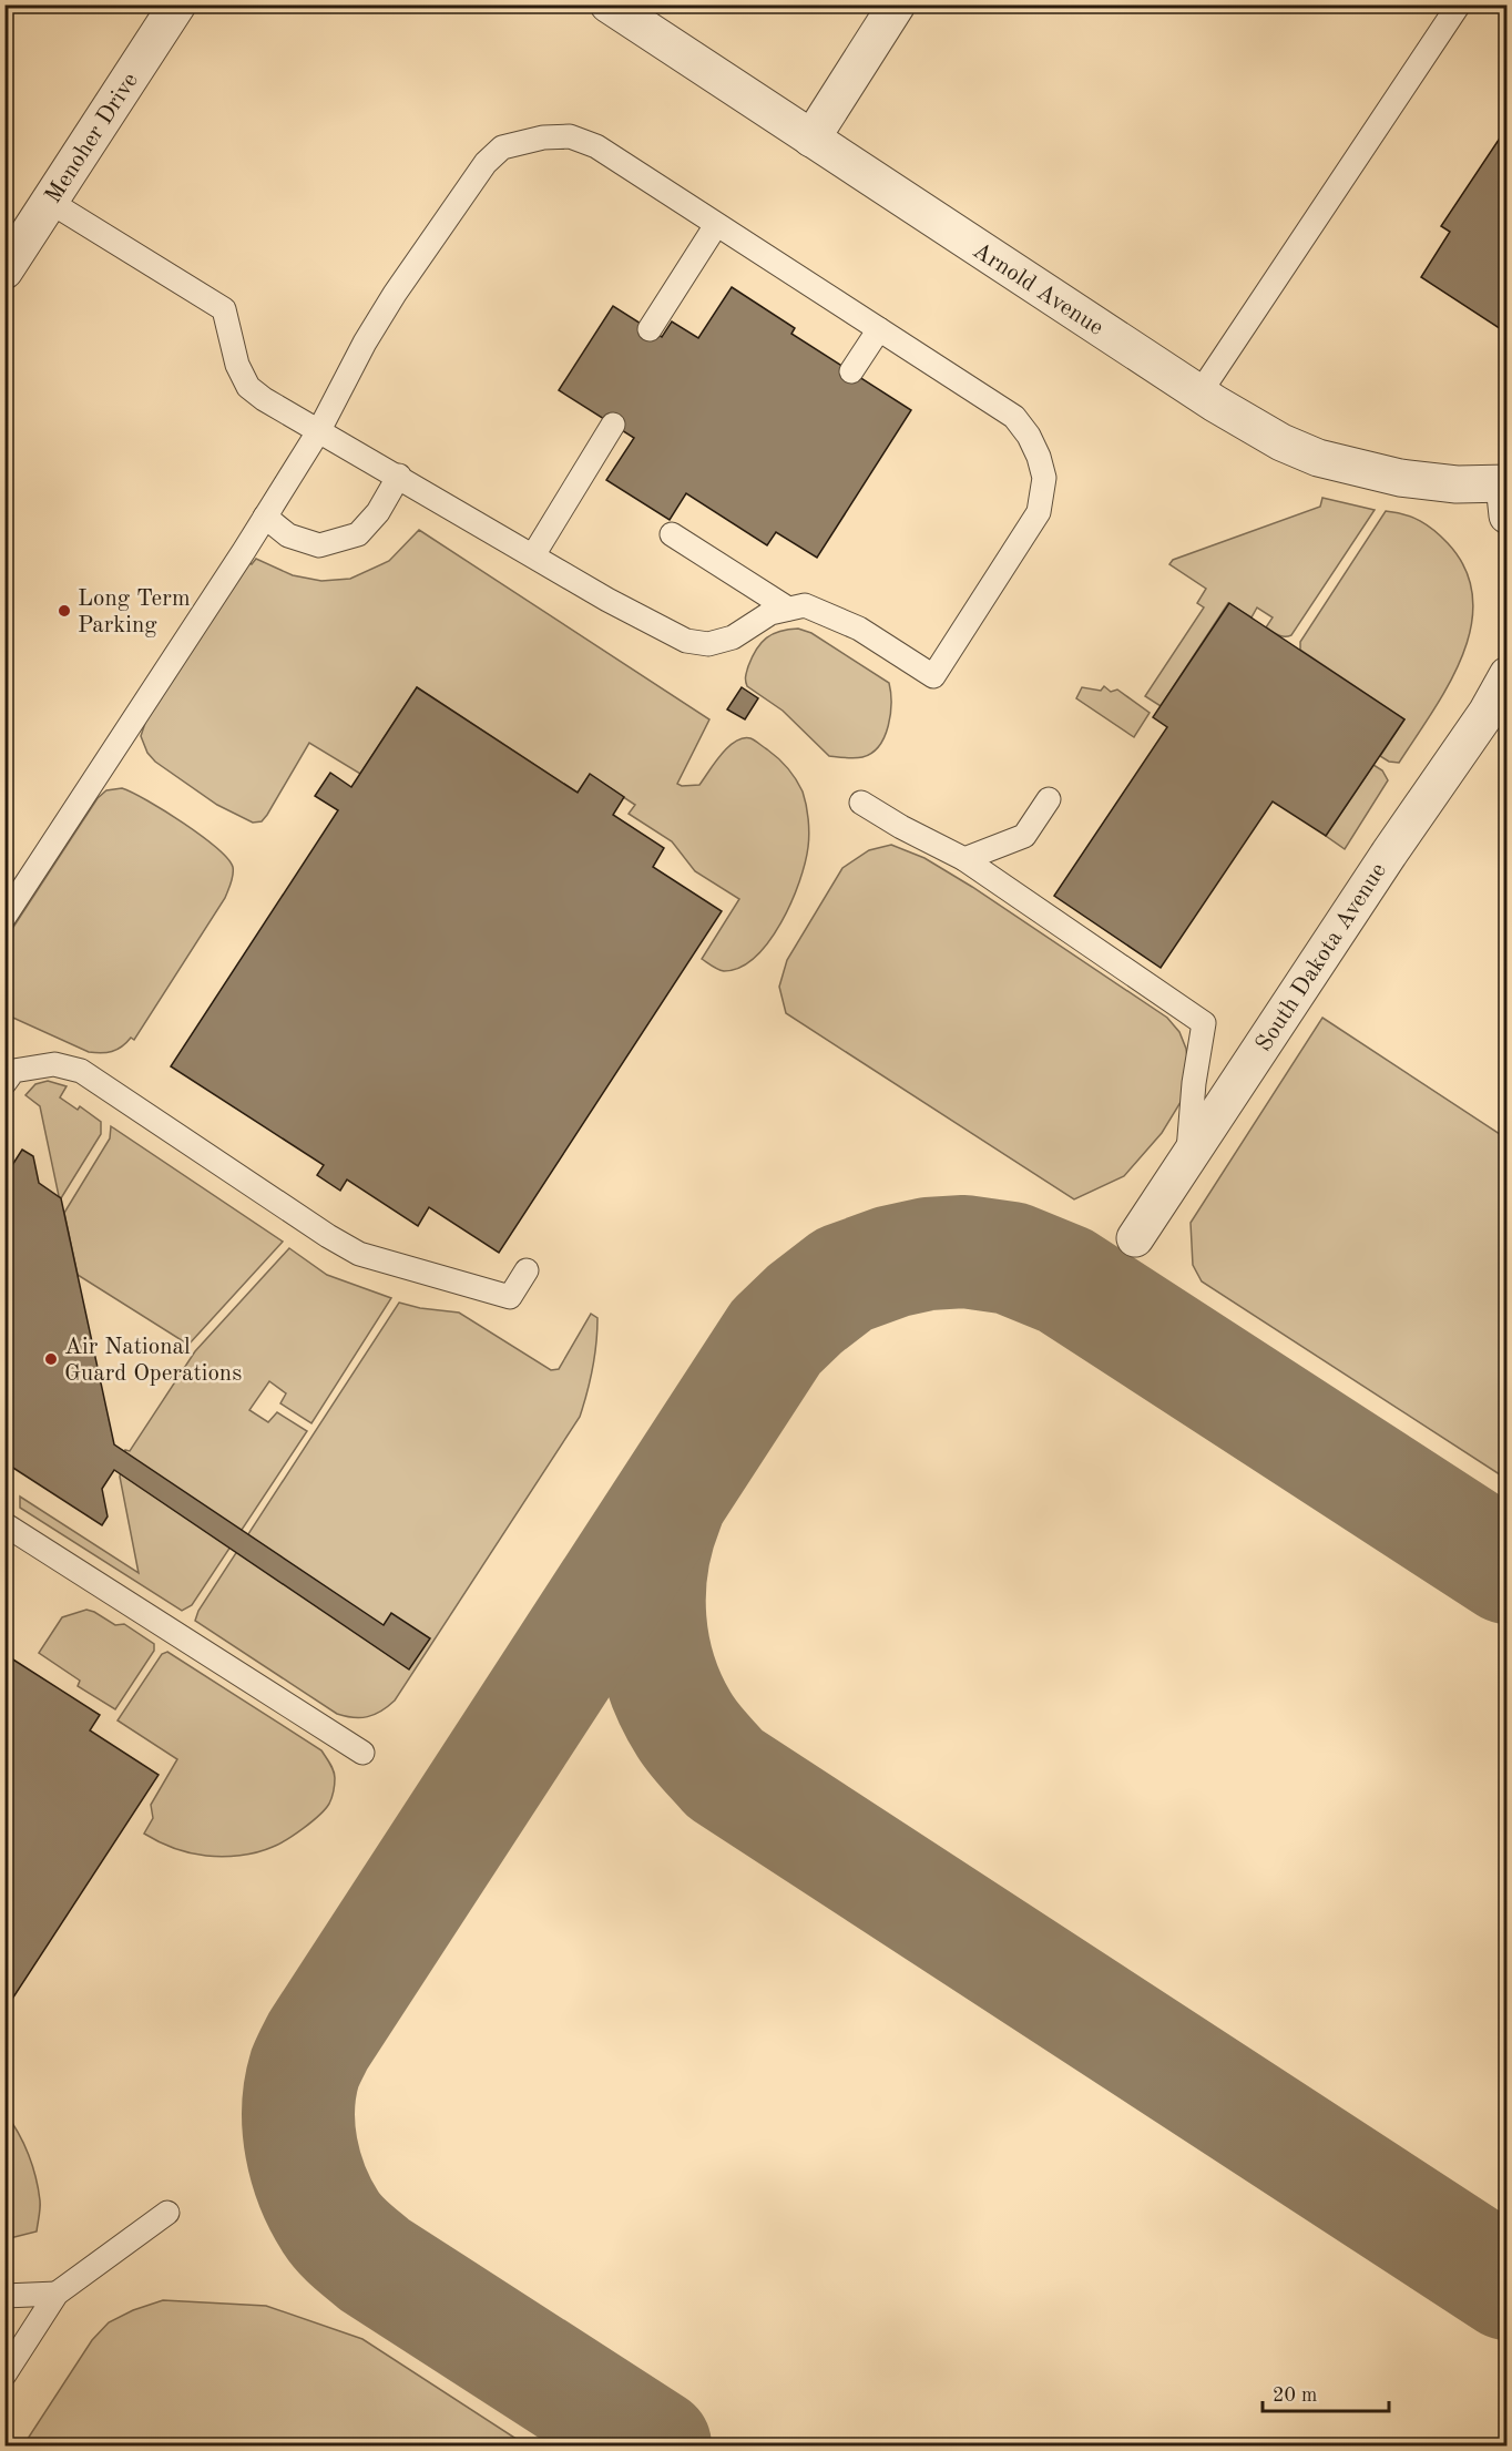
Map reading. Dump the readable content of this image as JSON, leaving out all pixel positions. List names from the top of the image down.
{
  "streets": {
    "street": ["Menoher Drive", "Arnold Avenue", "South Dakota Avenue"]
  },
  "places": ["Long Term Parking", "Air National Guard Operations"],
  "scale_bar": "20 m"
}
